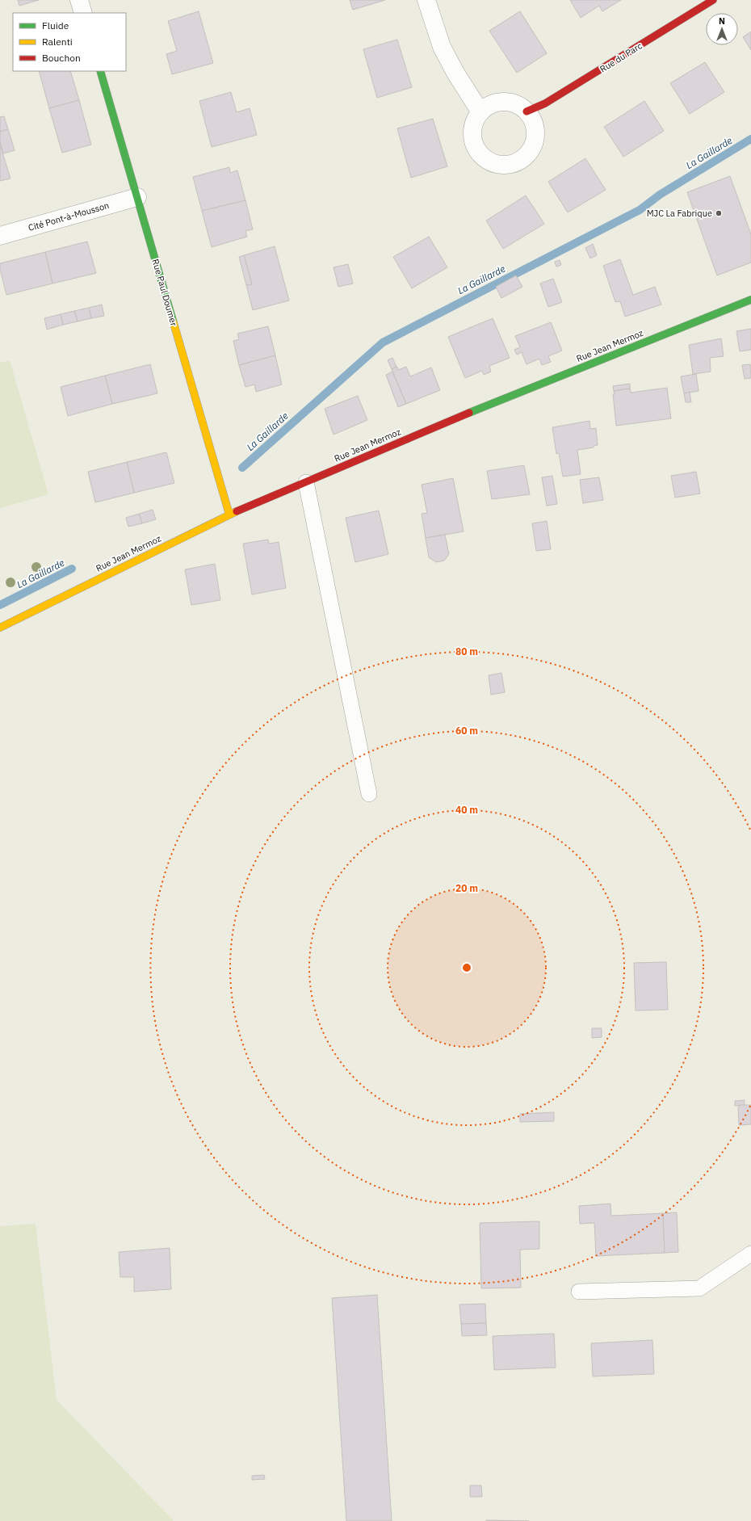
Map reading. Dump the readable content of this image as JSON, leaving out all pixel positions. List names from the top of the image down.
{
  "streets": {
    "street": [
      "Rue du Parc",
      "Cité Pont-à-Mousson",
      "Rue Paul Doumer",
      "Rue Jean Mermoz"
    ]
  },
  "crossings": [
    ["Cité Pont-à-Mousson", "Rue Paul Doumer"],
    ["Rue Paul Doumer", "Rue Jean Mermoz"]
  ],
  "water": ["La Gaillarde"],
  "places": ["MJC La Fabrique"],
  "legend": ["Fluide", "Ralenti", "Bouchon"],
  "north": "top",
  "rings": [
    "80 m",
    "60 m",
    "40 m",
    "20 m"
  ]
}
